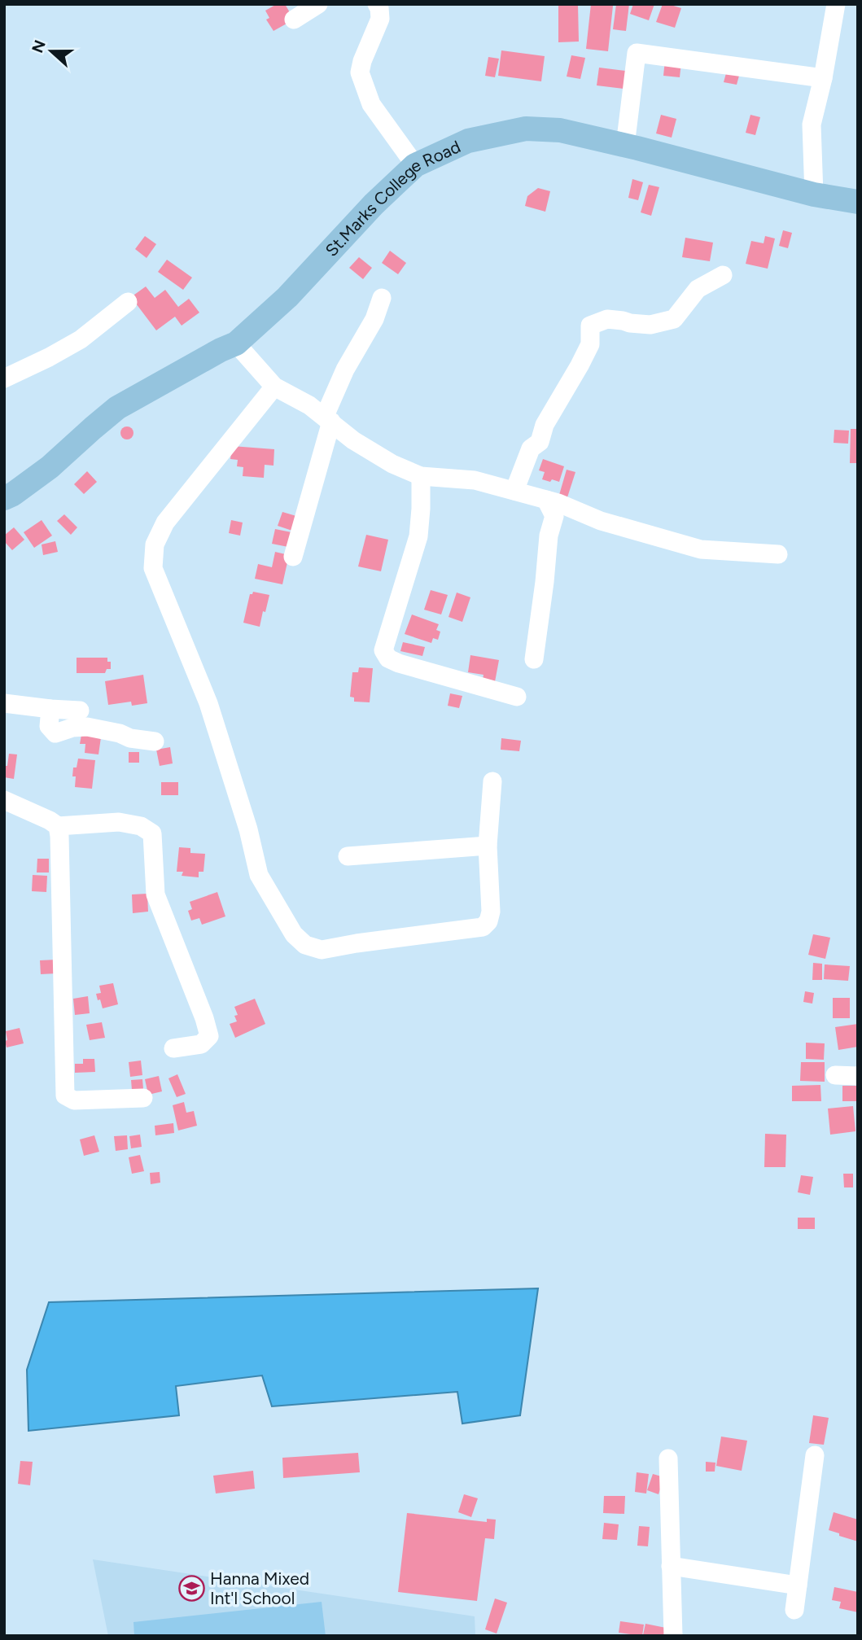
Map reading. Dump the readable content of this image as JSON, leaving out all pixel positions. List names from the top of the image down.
{
  "streets": {
    "main road": ["St.Marks College Road"]
  },
  "places": {
    "school or university": ["Hanna Mixed Int'l School"]
  },
  "north": "left"
}
